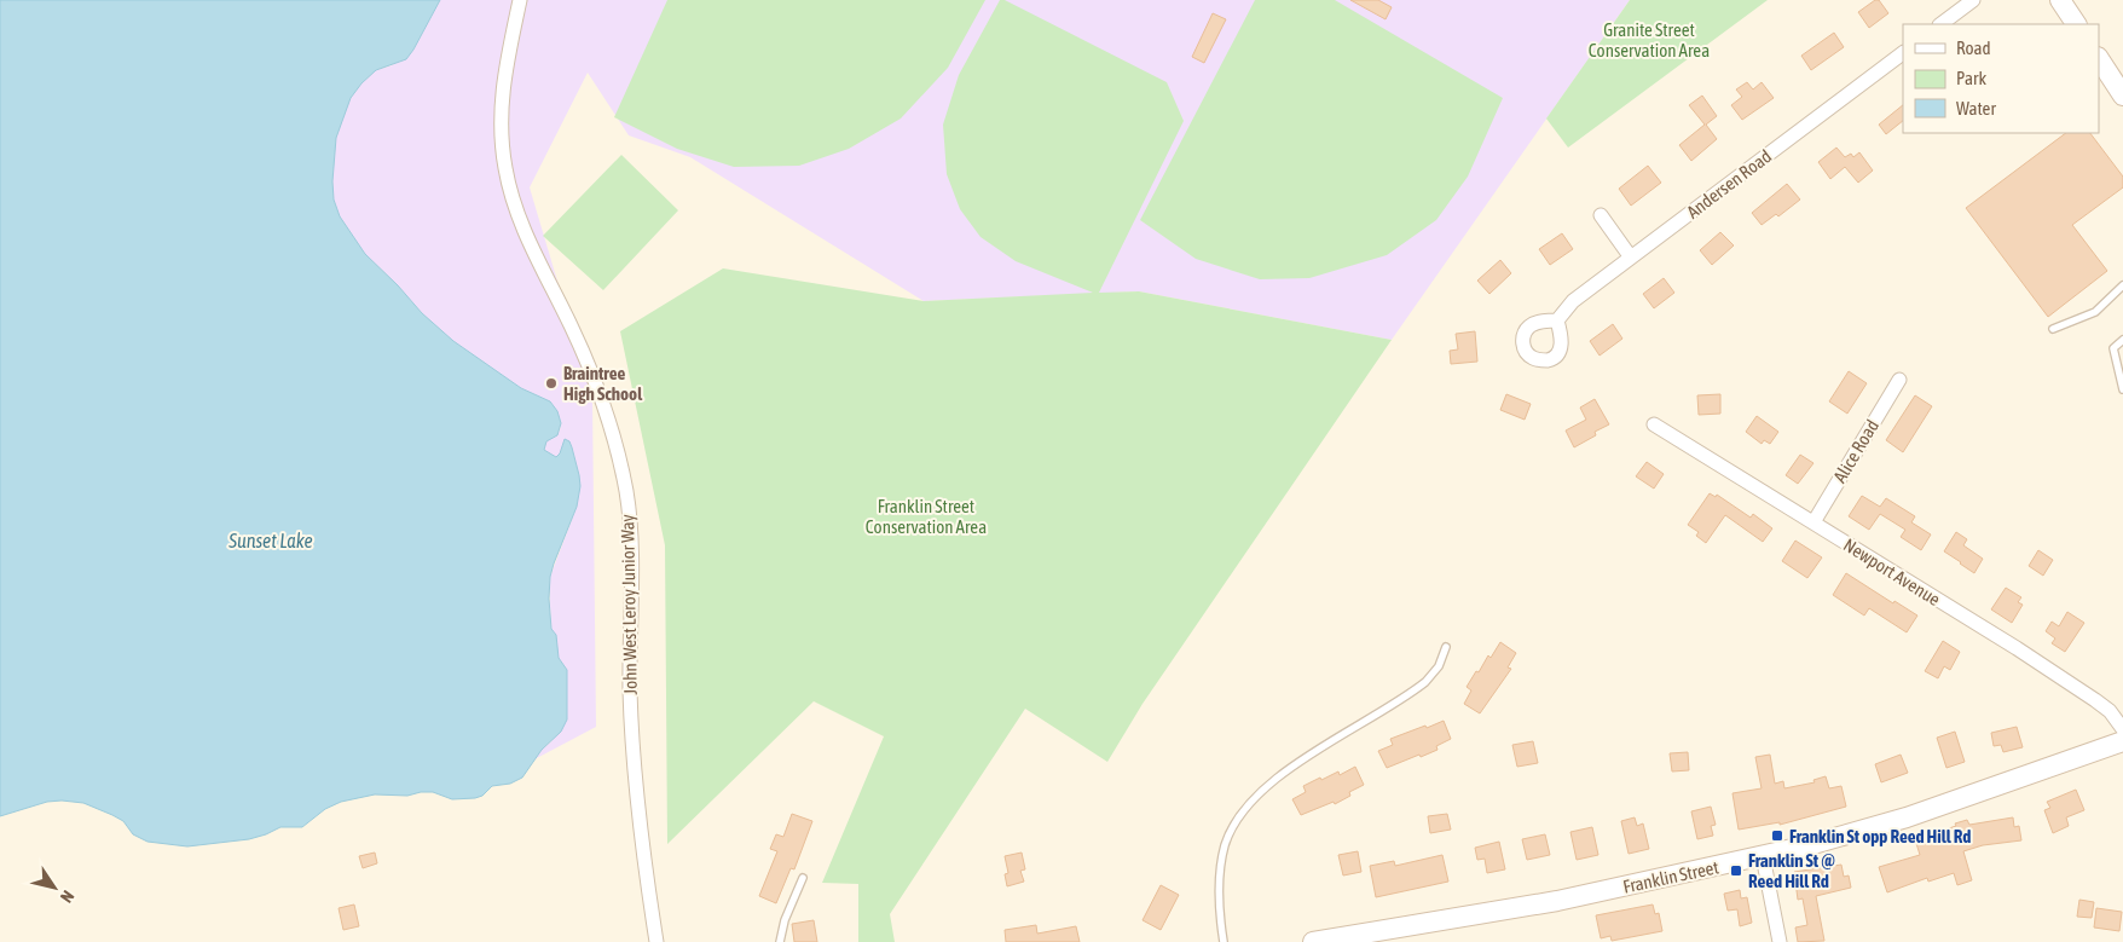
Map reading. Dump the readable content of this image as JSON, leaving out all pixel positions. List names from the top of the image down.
{
  "streets": {
    "main road": ["Franklin Street"],
    "street": [
      "Andersen Road",
      "Alice Road",
      "Newport Avenue",
      "John West Leroy Junior Way"
    ]
  },
  "crossings": [
    ["Alice Road", "Newport Avenue"]
  ],
  "water": ["Sunset Lake"],
  "parks": ["Granite Street Conservation Area", "Franklin Street Conservation Area"],
  "places": {
    "other": ["Braintree High School"],
    "transit": ["Franklin St opp Reed Hill Rd", "Franklin St @ Reed Hill Rd"]
  },
  "legend": ["Road", "Park", "Water"],
  "north": "bottom right"
}
